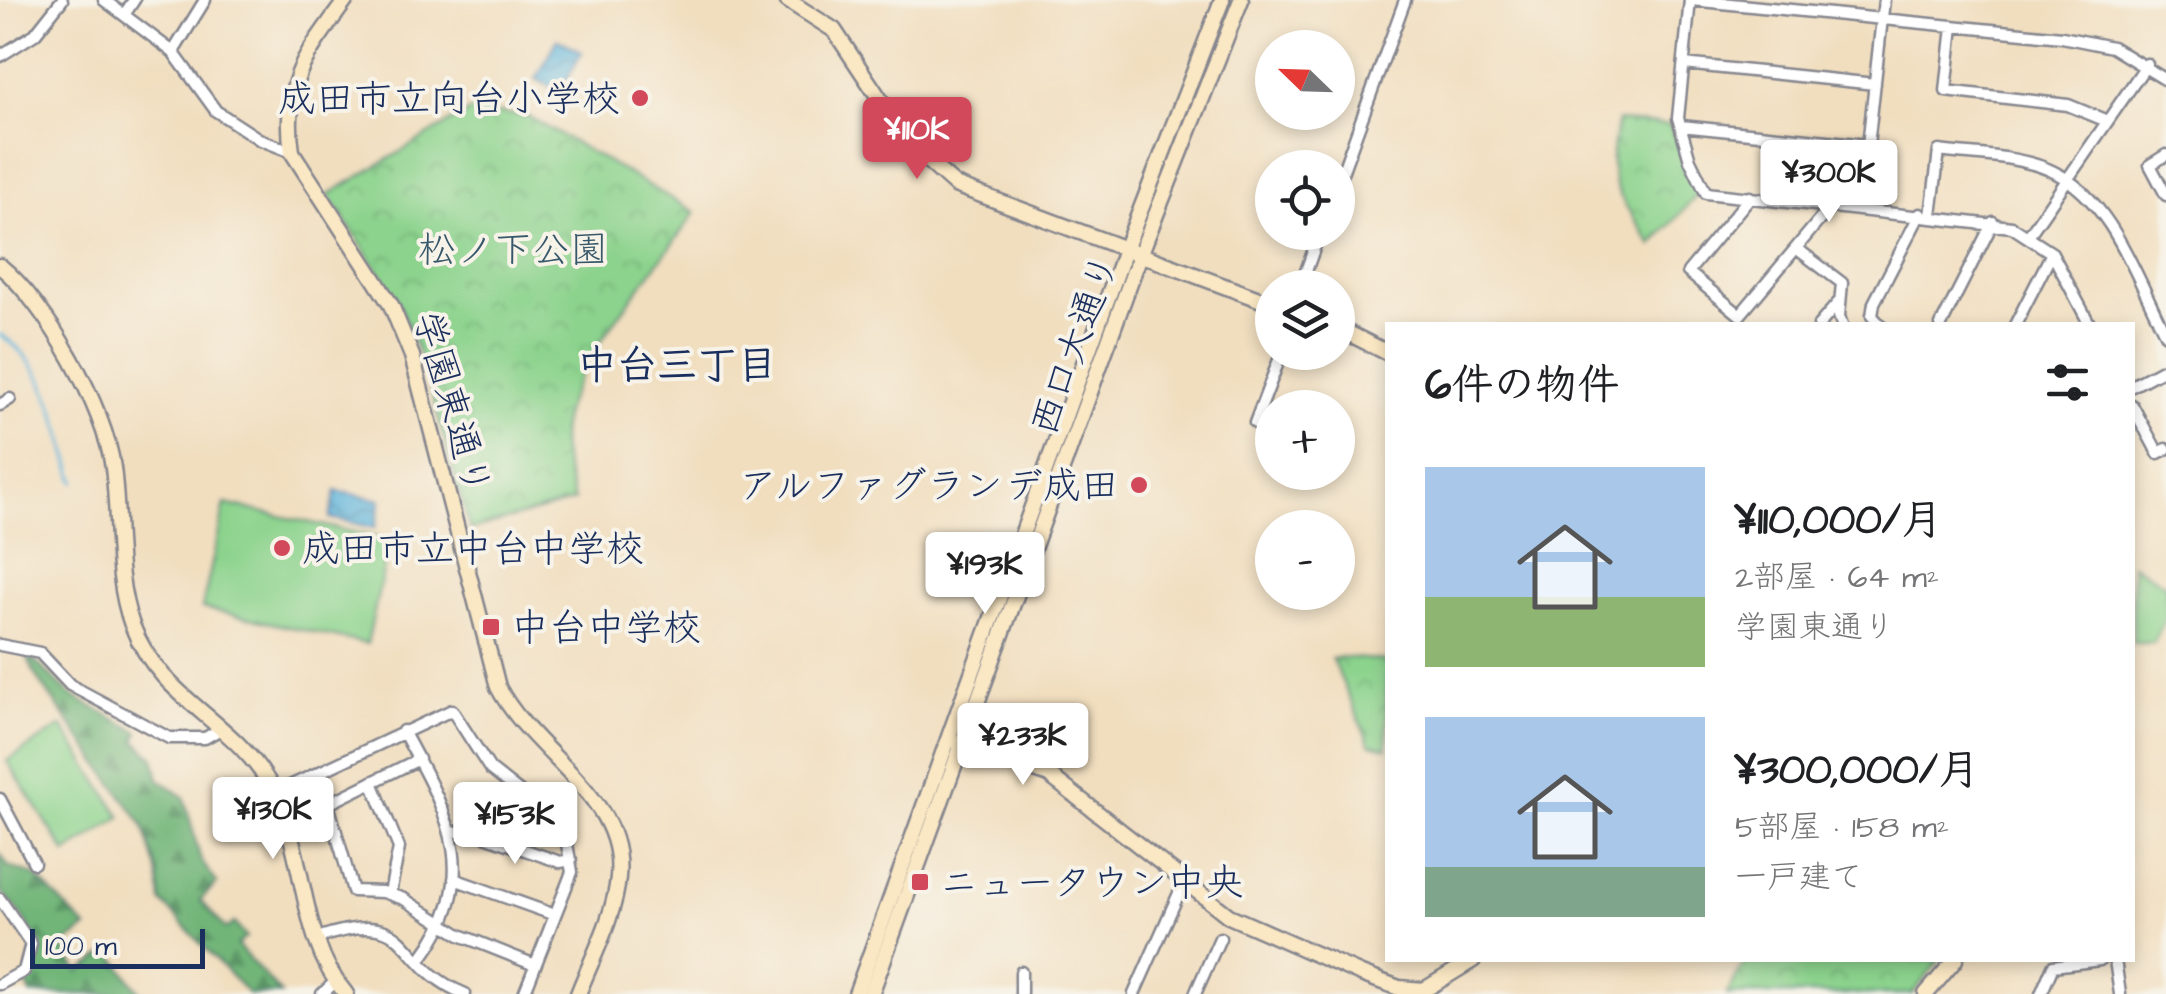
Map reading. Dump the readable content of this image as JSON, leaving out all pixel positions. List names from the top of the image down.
{
  "streets": {
    "street": ["西口大通り", "学園東通り"]
  },
  "districts": ["中台三丁目"],
  "parks": ["松ノ下公園"],
  "places": {
    "other": ["成田市立向台小学校", "アルファグランデ成田", "成田市立中台中学校"],
    "transit": ["中台中学校", "ニュータウン中央"]
  },
  "scale_bar": "100 m",
  "north": "top left",
  "page": {
    "map_buttons": ["+", "−"],
    "price": [
      "¥110K",
      "¥300K",
      "¥193K",
      "¥233K",
      "¥130K",
      "¥153K"
    ],
    "heading": "6件の物件",
    "list": [
      {
        "name": "¥110,000/月",
        "note": "2部屋 · 64 m² · 学園東通り"
      },
      {
        "name": "¥300,000/月",
        "note": "5部屋 · 158 m² · 一戸建て"
      }
    ],
    "scale": "100 m"
  }
}
